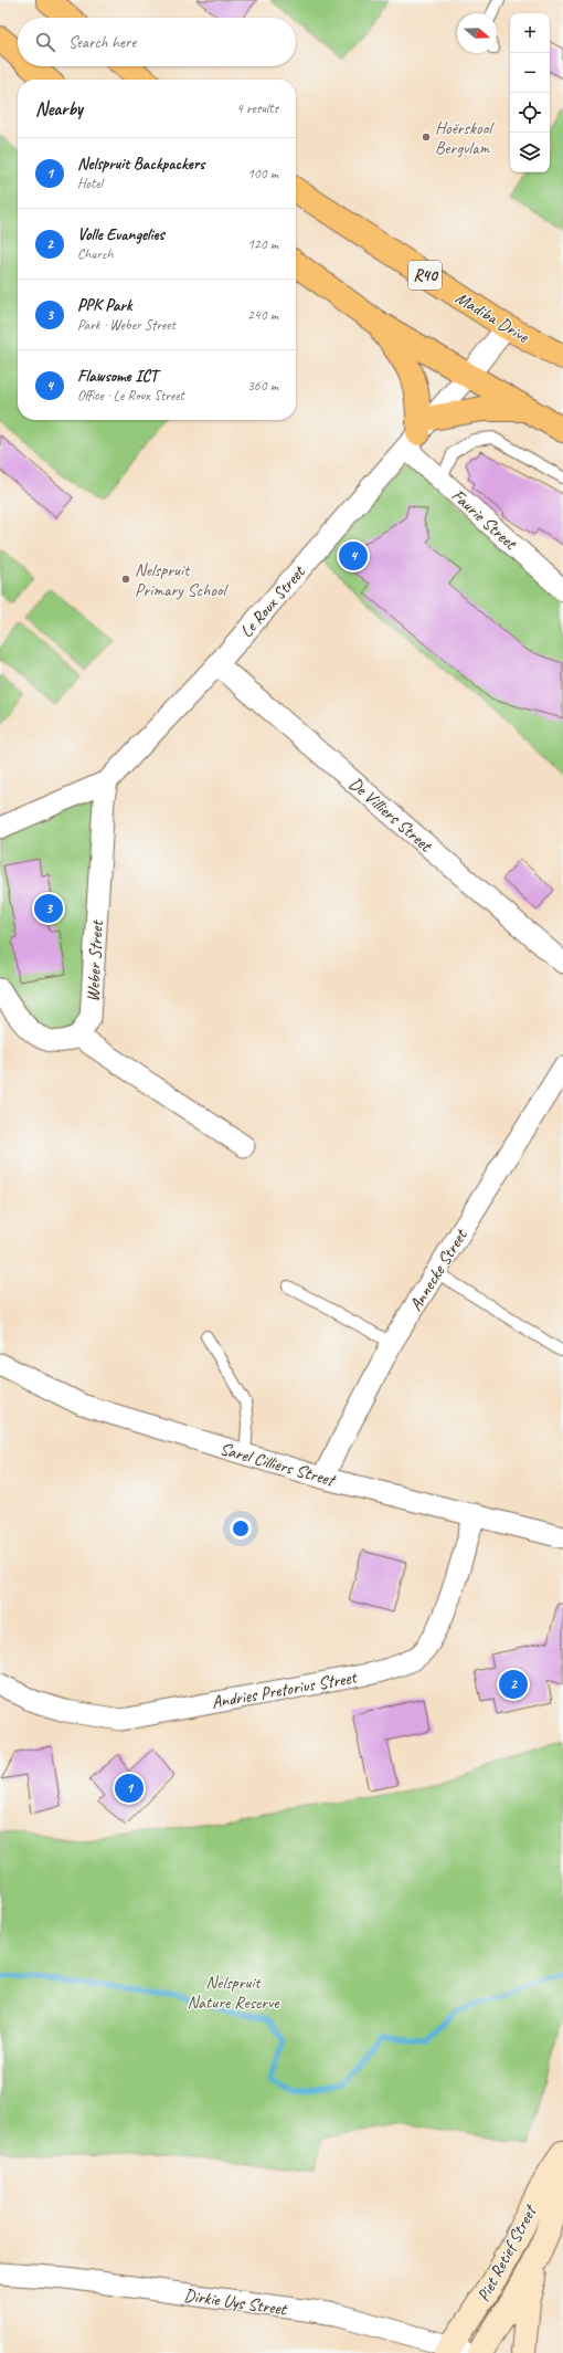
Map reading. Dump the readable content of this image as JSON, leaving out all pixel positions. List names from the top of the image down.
{
  "streets": {
    "main road": ["R40", "Madiba Drive"],
    "street": [
      "Faurie Street",
      "Le Roux Street",
      "De Villiers Street",
      "Weber Street",
      "Annecke Street",
      "Sarel Cilliers Street",
      "Andries Pretorius Street",
      "Piet Retief Street",
      "Dirkie Uys Street"
    ]
  },
  "crossings": [
    ["Madiba Drive", "Le Roux Street"],
    ["Faurie Street", "Le Roux Street"],
    ["Le Roux Street", "De Villiers Street"],
    ["Le Roux Street", "Weber Street"],
    ["Annecke Street", "Sarel Cilliers Street"],
    ["Sarel Cilliers Street", "Andries Pretorius Street"],
    ["Piet Retief Street", "Dirkie Uys Street"]
  ],
  "parks": ["Nelspruit Nature Reserve"],
  "places": ["Hoërskool Bergvlam", "Nelspruit Primary School"],
  "north": "right",
  "page": {
    "map_buttons": ["+", "−"],
    "search": "Search here",
    "heading": ["Nearby", "4 results"],
    "list": [
      {
        "mark": "1",
        "name": "Nelspruit Backpackers",
        "note": "Hotel",
        "value": "100 m"
      },
      {
        "mark": "2",
        "name": "Volle Evangelies",
        "note": "Church",
        "value": "120 m"
      },
      {
        "mark": "3",
        "name": "PPK Park",
        "note": "Park · Weber Street",
        "value": "240 m"
      },
      {
        "mark": "4",
        "name": "Flawsome ICT",
        "note": "Office · Le Roux Street",
        "value": "360 m"
      }
    ],
    "pins": [
      "4",
      "3",
      "2",
      "1"
    ]
  }
}
